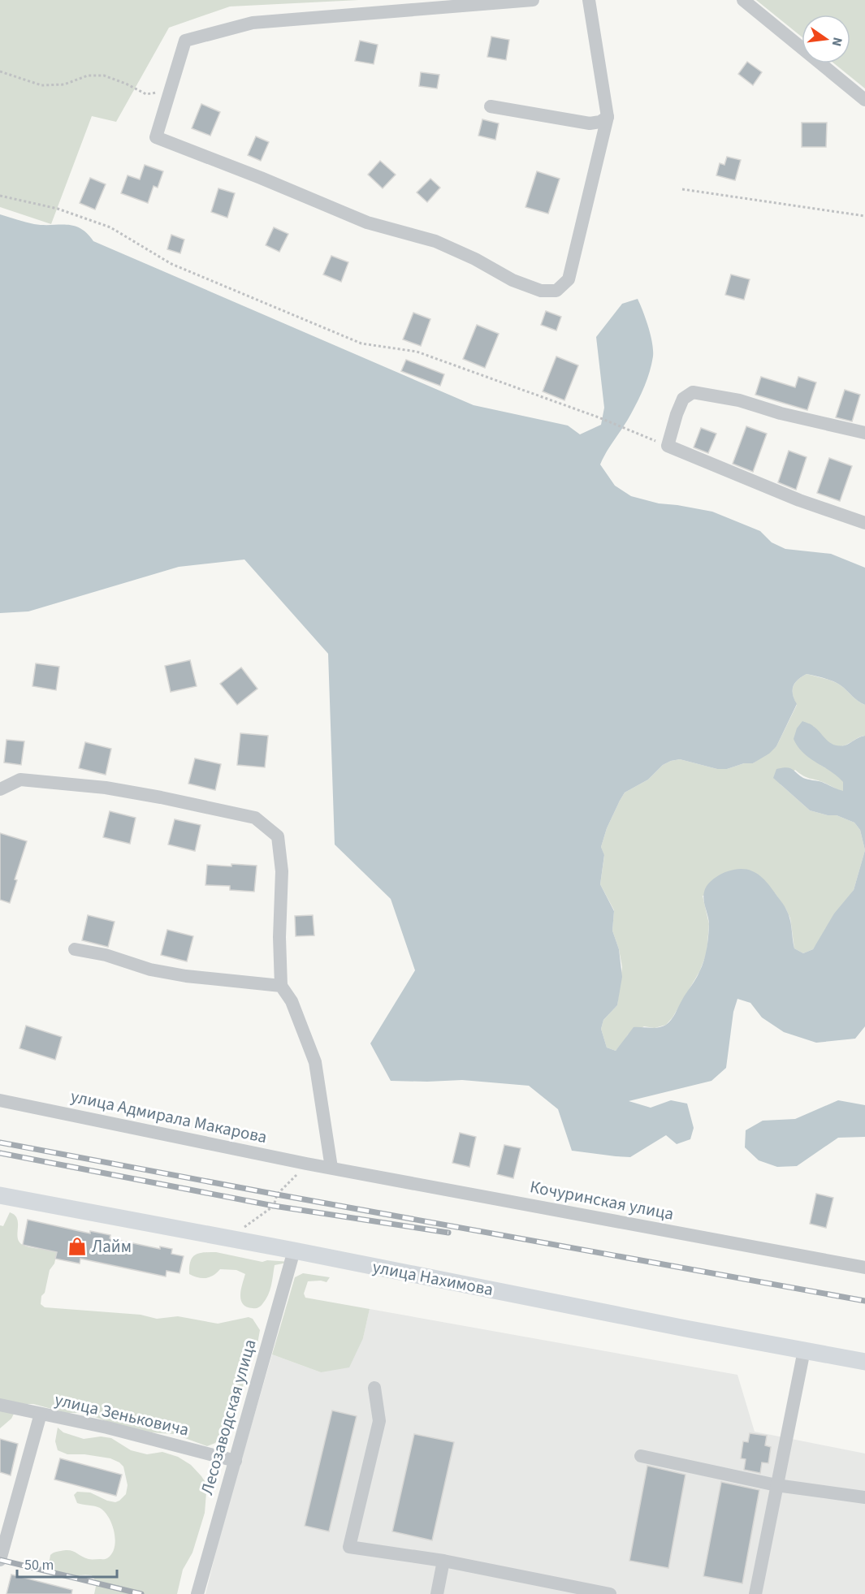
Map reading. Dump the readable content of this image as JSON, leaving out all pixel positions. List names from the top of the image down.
{
  "streets": {
    "main road": ["улица Нахимова"],
    "street": [
      "улица Адмирала Макарова",
      "Кочуринская улица",
      "улица Зеньковича",
      "Лесозаводская улица"
    ]
  },
  "crossings": [
    ["улица Адмирала Макарова", "Кочуринская улица"],
    ["улица Нахимова", "Лесозаводская улица"],
    ["улица Зеньковича", "Лесозаводская улица"]
  ],
  "places": {
    "shop": ["Лайм"]
  },
  "scale_bar": "50 m",
  "north": "right"
}
